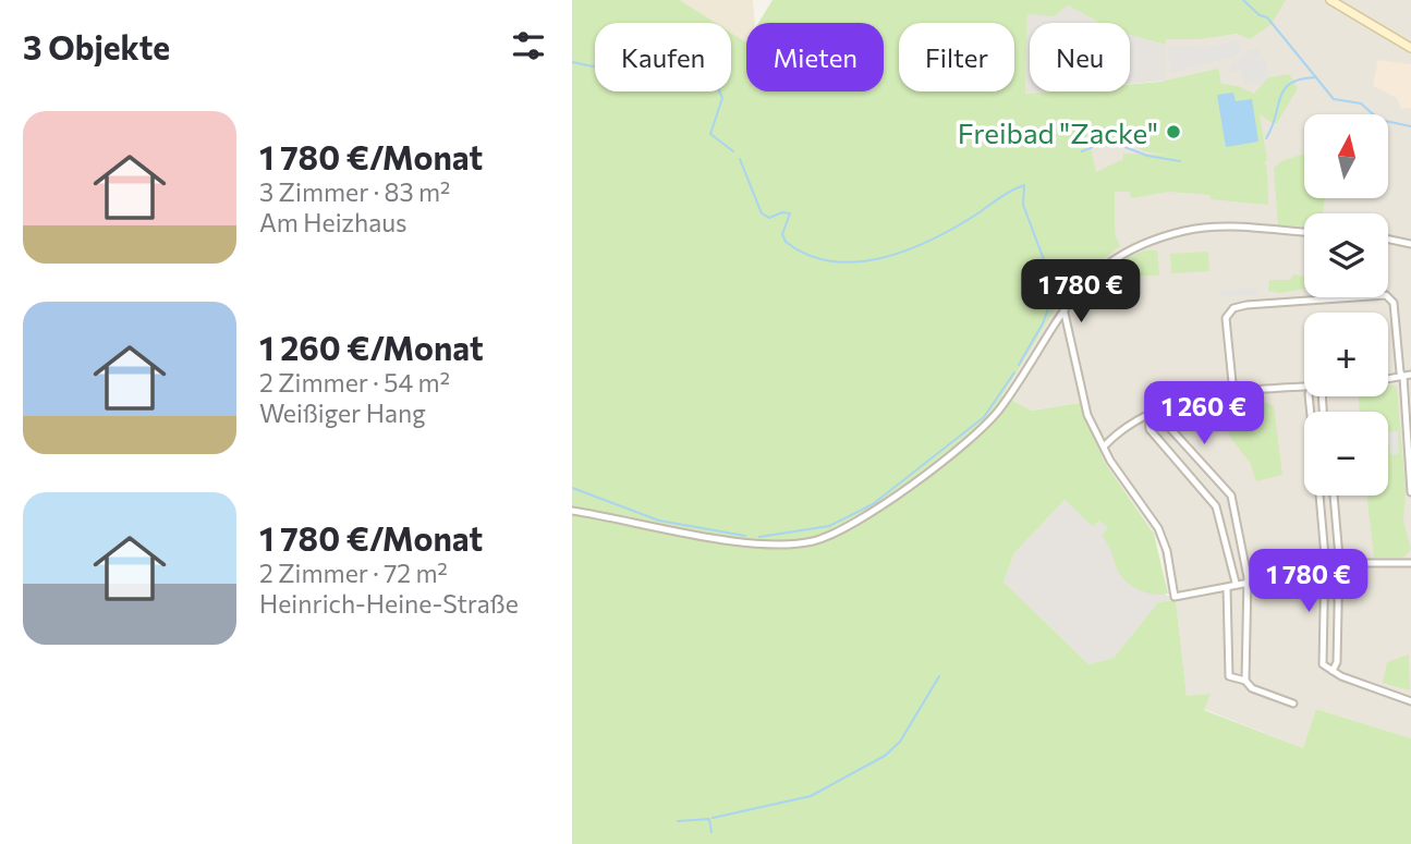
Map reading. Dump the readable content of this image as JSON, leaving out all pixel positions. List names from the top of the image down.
{
  "places": ["Freibad \"Zacke\""],
  "north": "top",
  "page": {
    "heading": "3 Objekte",
    "chip": [
      "Kaufen",
      "Mieten",
      "Filter",
      "Neu"
    ],
    "list": [
      {
        "name": "1 780 €/Monat",
        "note": "3 Zimmer · 83 m² · Am Heizhaus"
      },
      {
        "name": "1 260 €/Monat",
        "note": "2 Zimmer · 54 m² · Weißiger Hang"
      },
      {
        "name": "1 780 €/Monat",
        "note": "2 Zimmer · 72 m² · Heinrich-Heine-Straße"
      }
    ],
    "map_buttons": ["+", "−"],
    "price": ["1 780 €", "1 260 €", "1 780 €"]
  }
}
